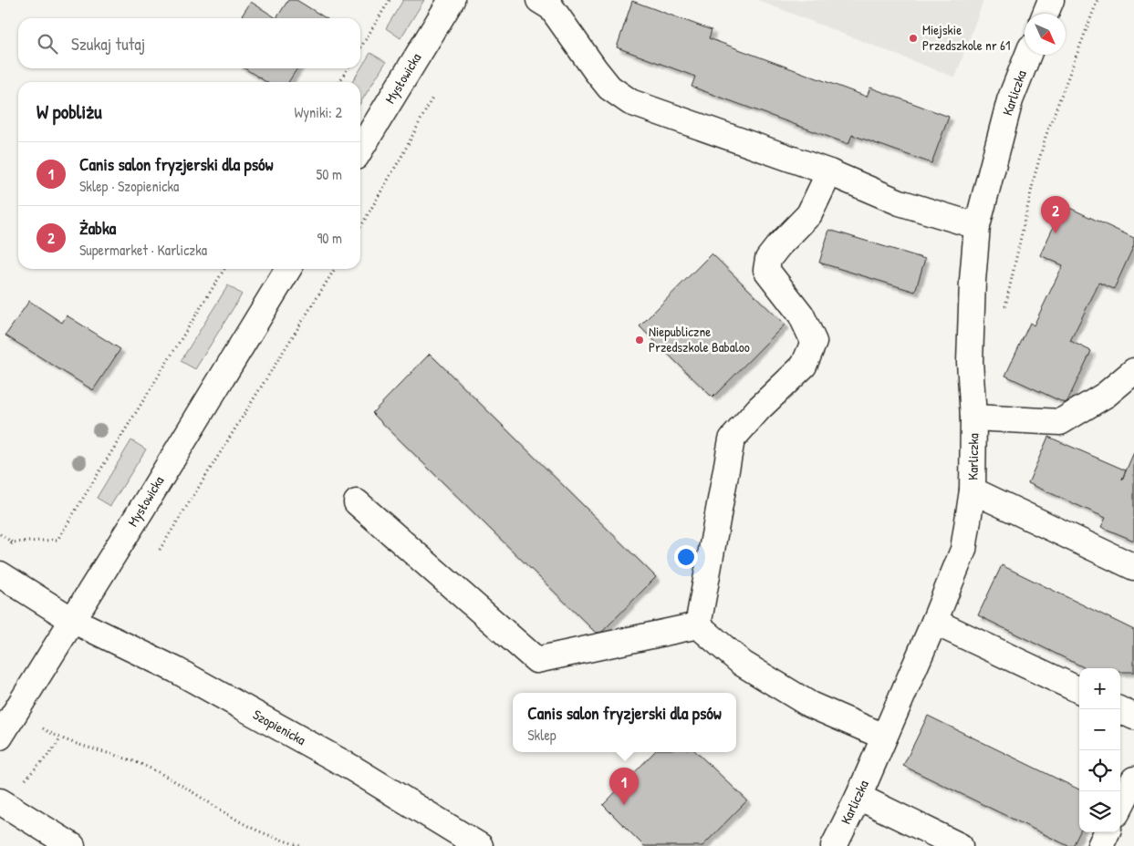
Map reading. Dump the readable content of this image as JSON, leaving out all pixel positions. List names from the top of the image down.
{
  "streets": {
    "street": ["Mysłowicka", "Karliczka", "Szopienicka"]
  },
  "crossings": [
    ["Mysłowicka", "Szopienicka"]
  ],
  "places": ["Miejskie Przedszkole nr 61", "Niepubliczne Przedszkole Babaloo"],
  "north": "bottom right",
  "page": {
    "search": "Szukaj tutaj",
    "heading": ["W pobliżu", "Wyniki: 2"],
    "list": [
      {
        "mark": "1",
        "name": "Canis salon fryzjerski dla psów",
        "note": "Sklep · Szopienicka",
        "value": "50 m"
      },
      {
        "mark": "2",
        "name": "Żabka",
        "note": "Supermarket · Karliczka",
        "value": "90 m"
      }
    ],
    "pins": ["2", "1"],
    "map_buttons": ["+", "−"],
    "popup": ["Canis salon fryzjerski dla psów", "Sklep"]
  }
}
